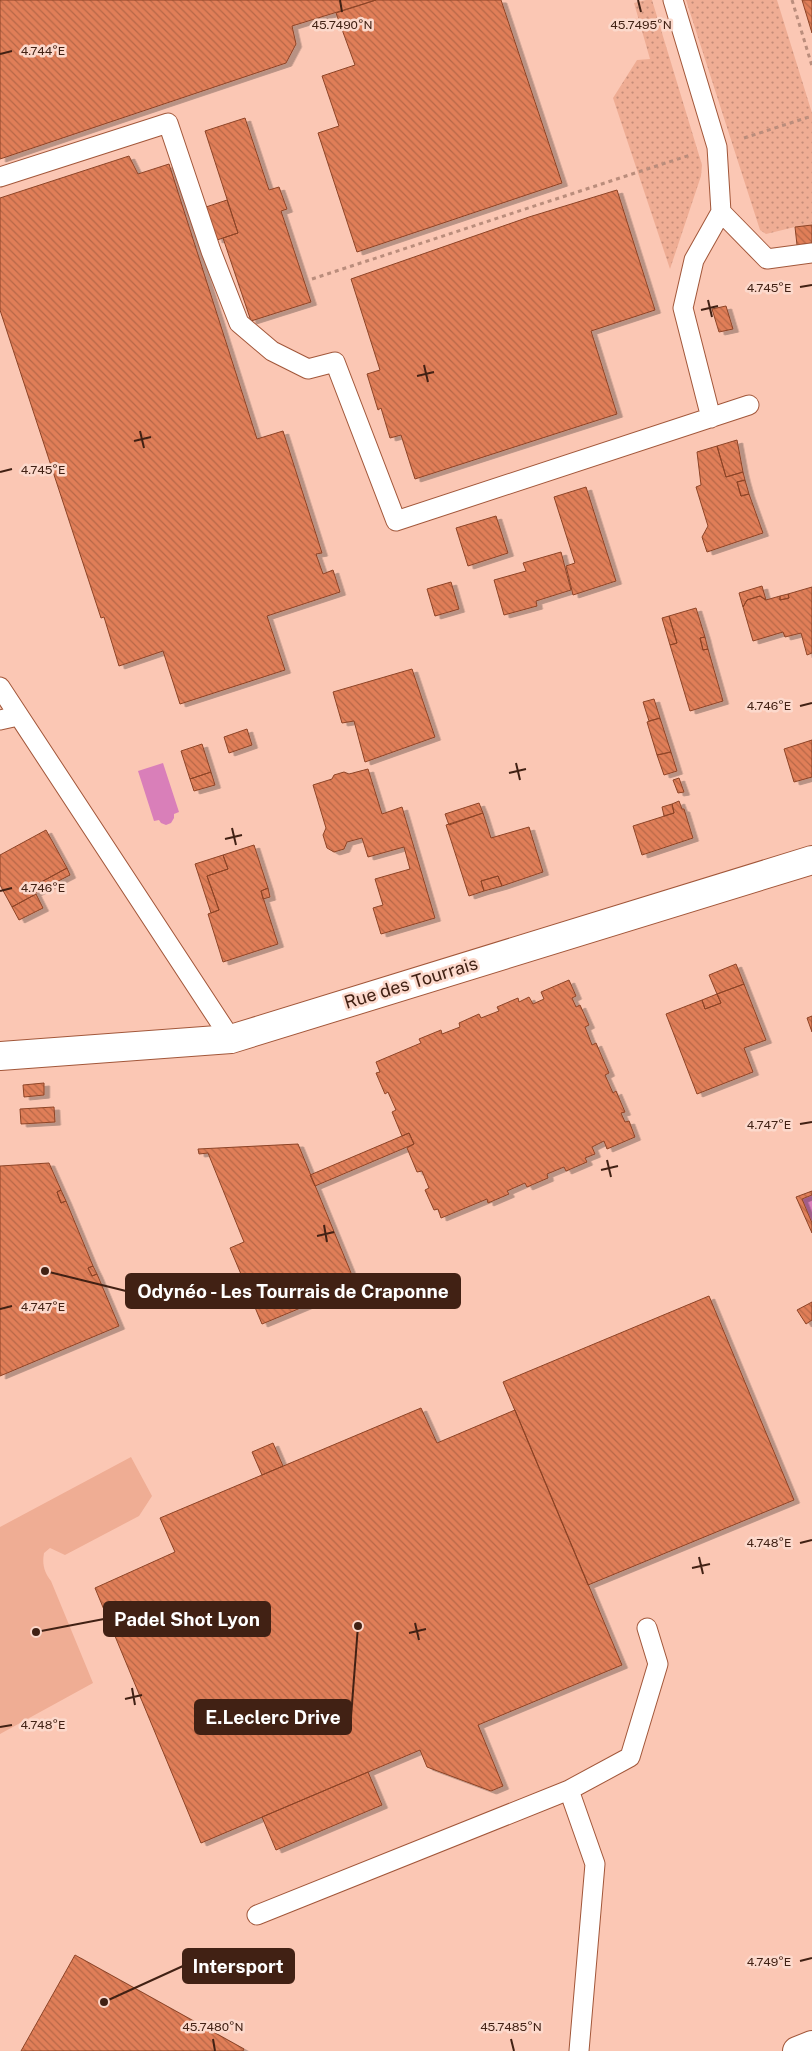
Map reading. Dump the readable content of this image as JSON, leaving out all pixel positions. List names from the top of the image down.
{
  "streets": {
    "street": ["Rue des Tourrais"]
  },
  "places": [
    "Odynéo - Les Tourrais de Craponne",
    "E.Leclerc Drive",
    "Padel Shot Lyon",
    "Intersport"
  ],
  "coordinates": [
    "45.7490°N",
    "45.7495°N",
    "4.744°E",
    "4.745°E",
    "4.746°E",
    "4.747°E",
    "4.748°E",
    "4.749°E",
    "45.7480°N",
    "45.7485°N"
  ]
}
